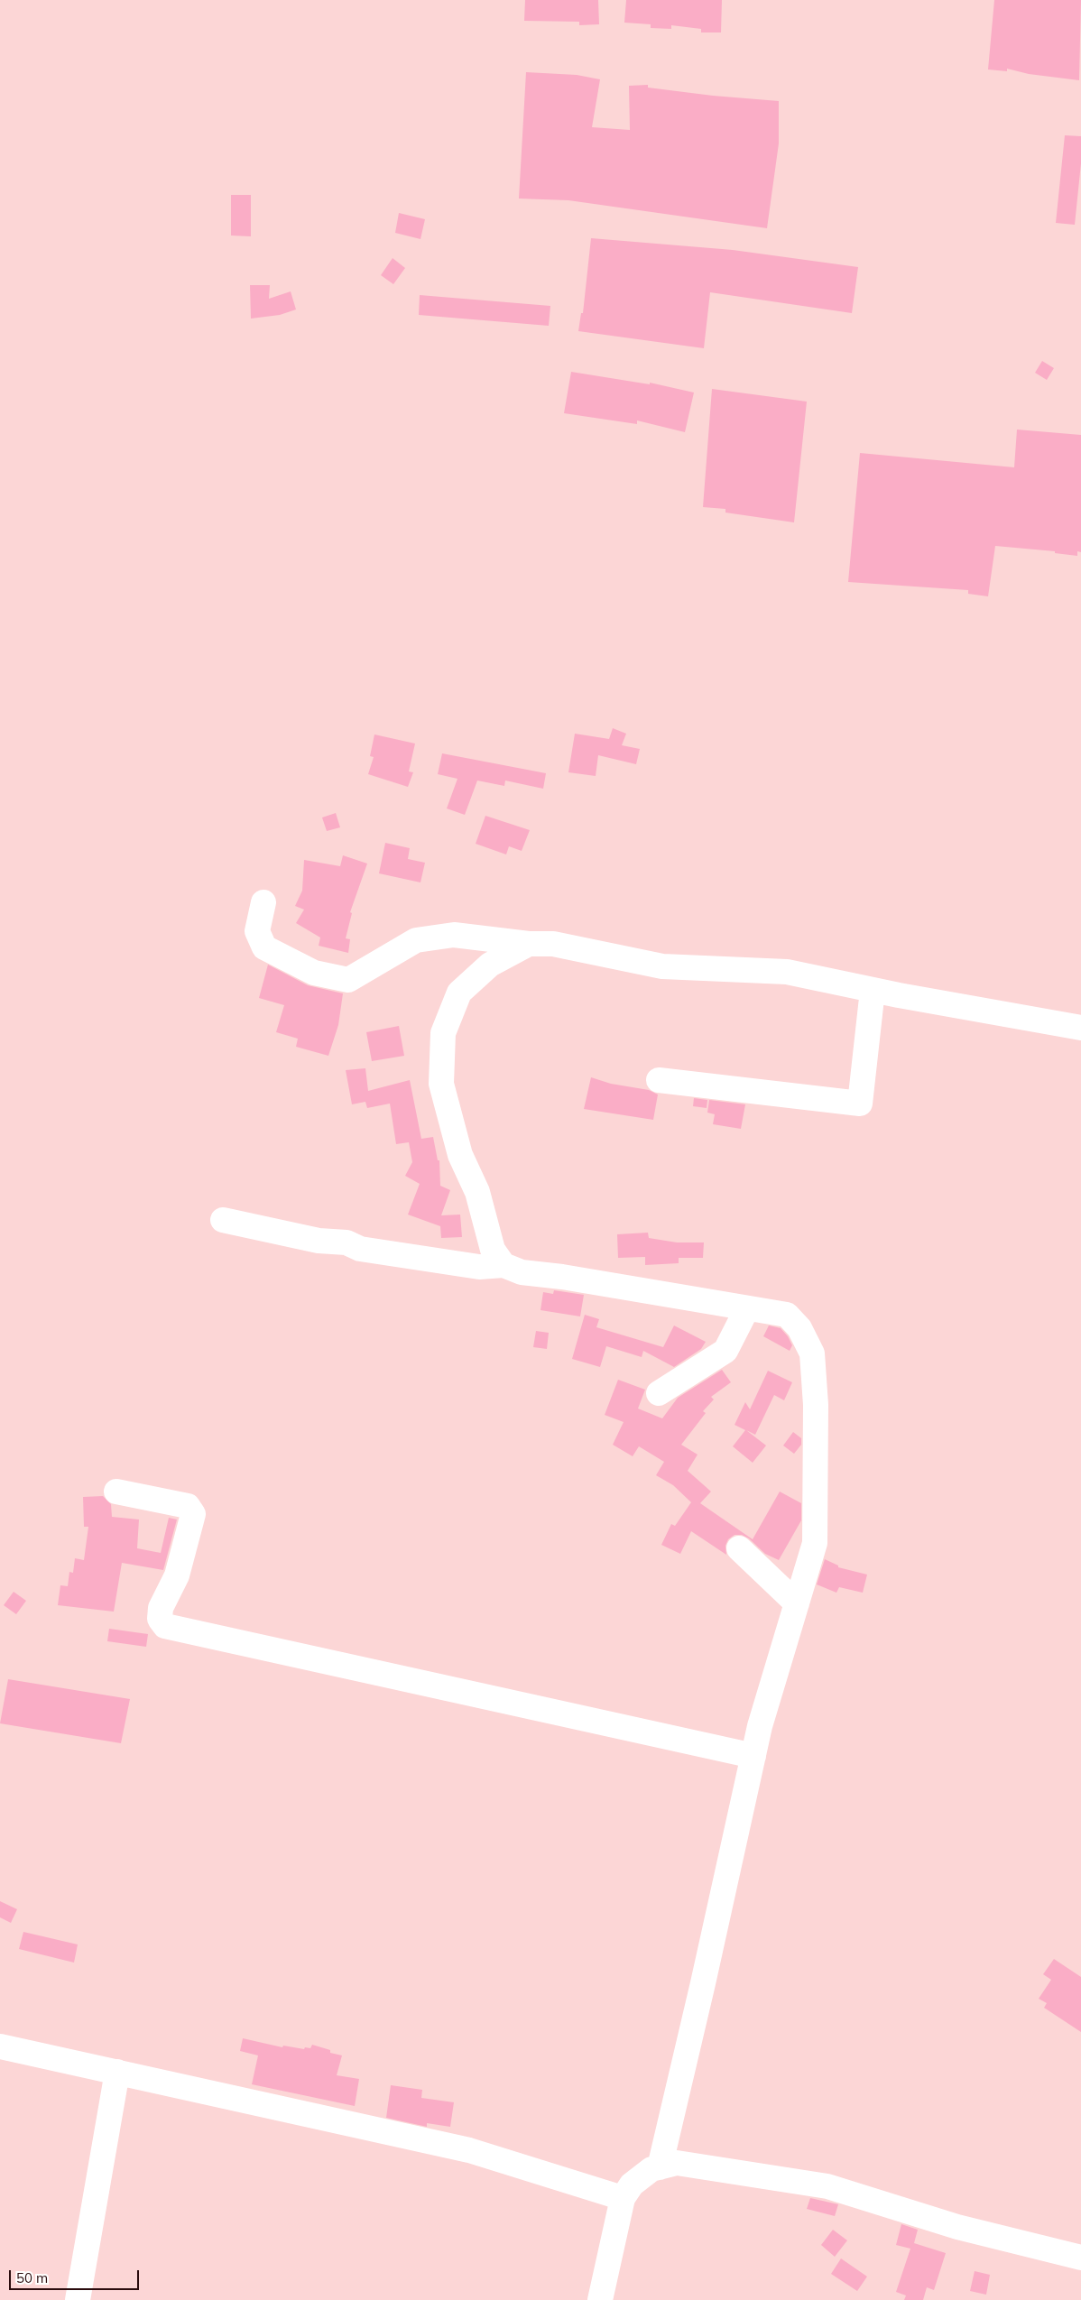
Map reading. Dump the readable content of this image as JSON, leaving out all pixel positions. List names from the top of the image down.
{
  "scale_bar": "50 m"
}
